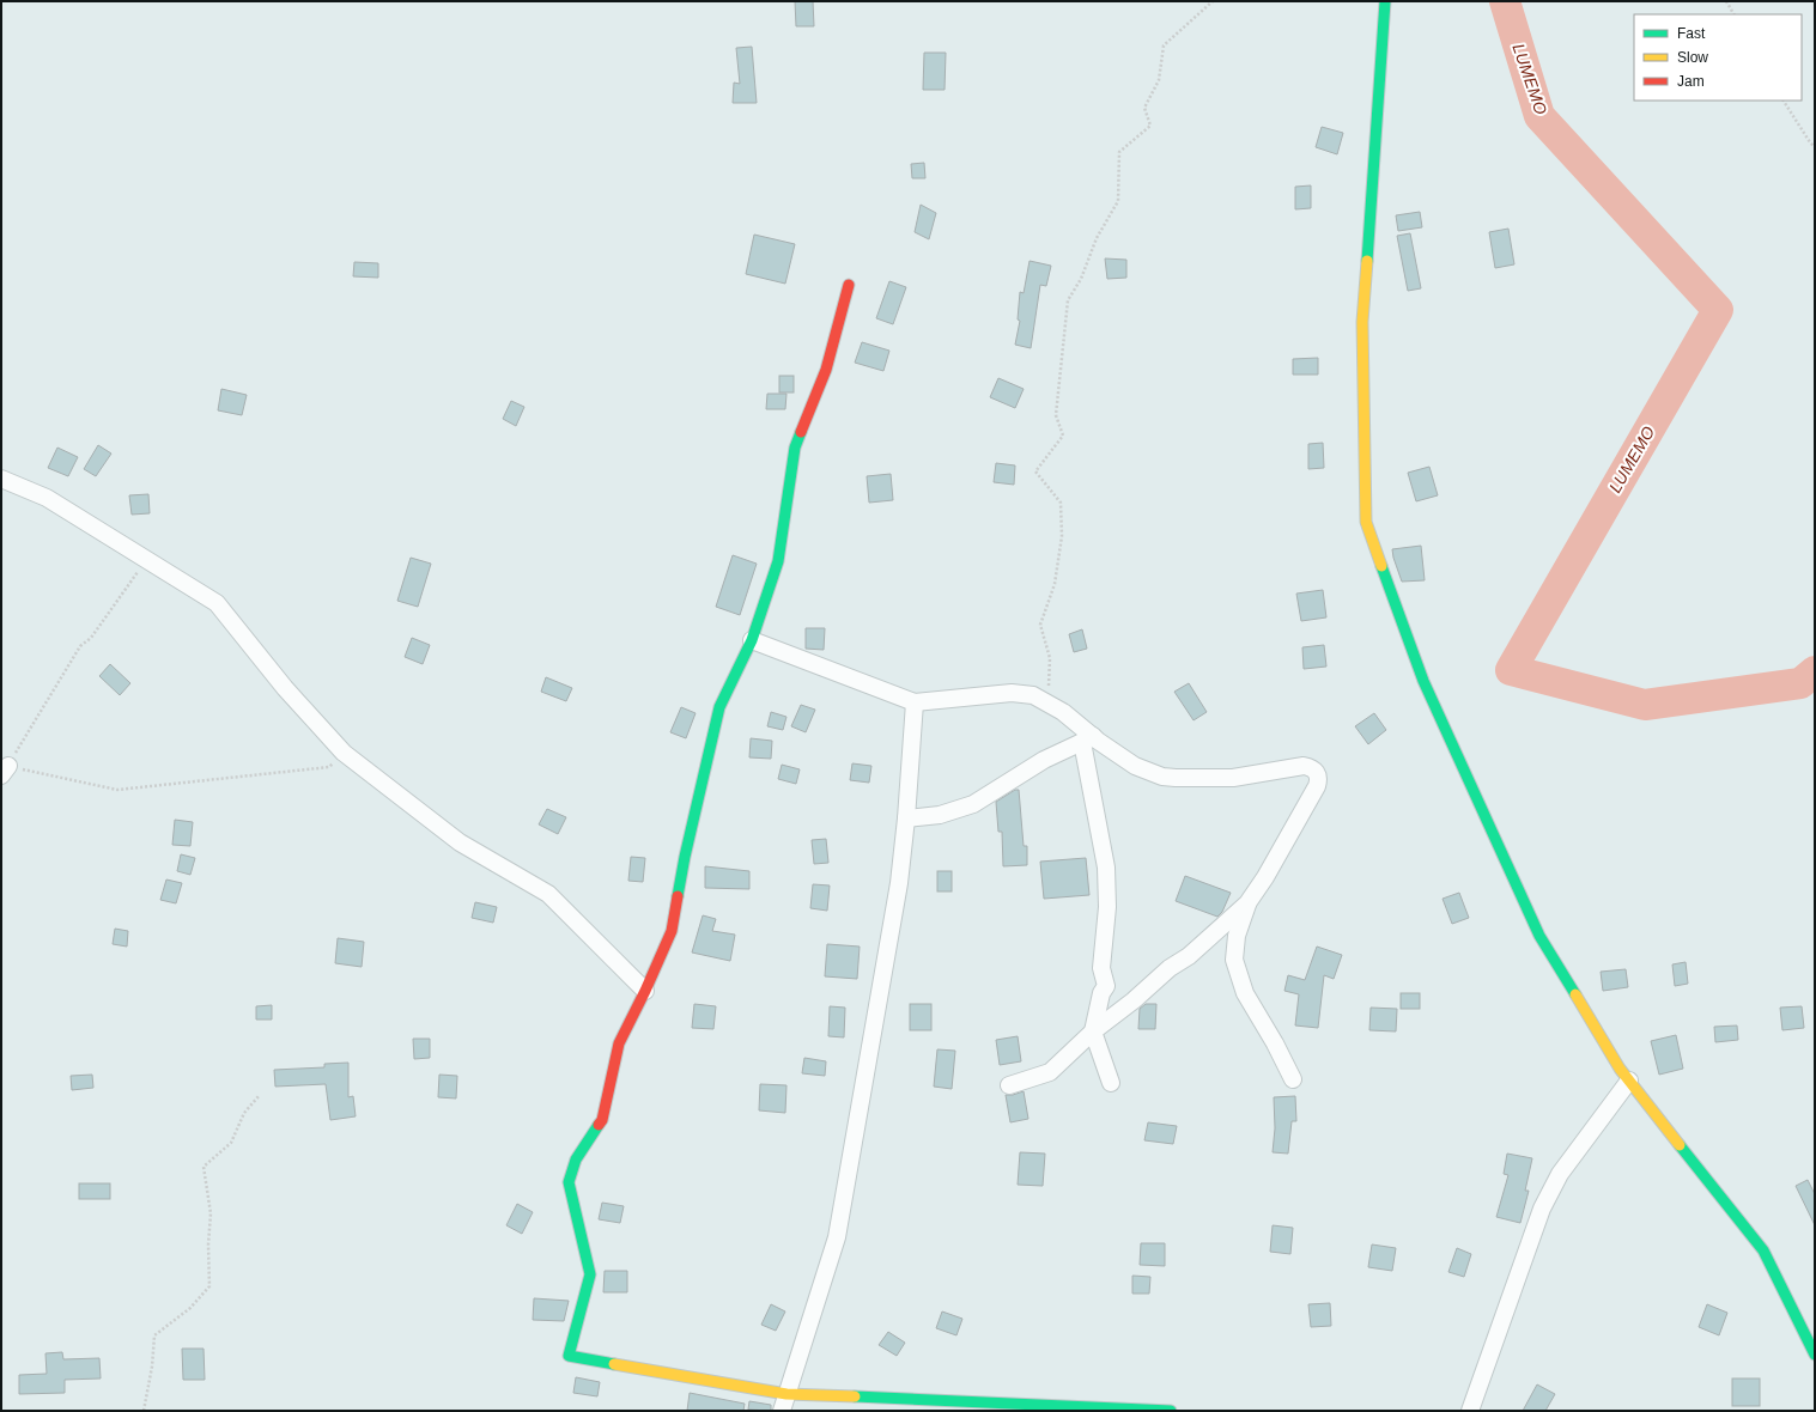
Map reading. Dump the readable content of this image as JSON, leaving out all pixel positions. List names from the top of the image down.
{
  "water": ["LUMEMO"],
  "legend": ["Fast", "Slow", "Jam"]
}
